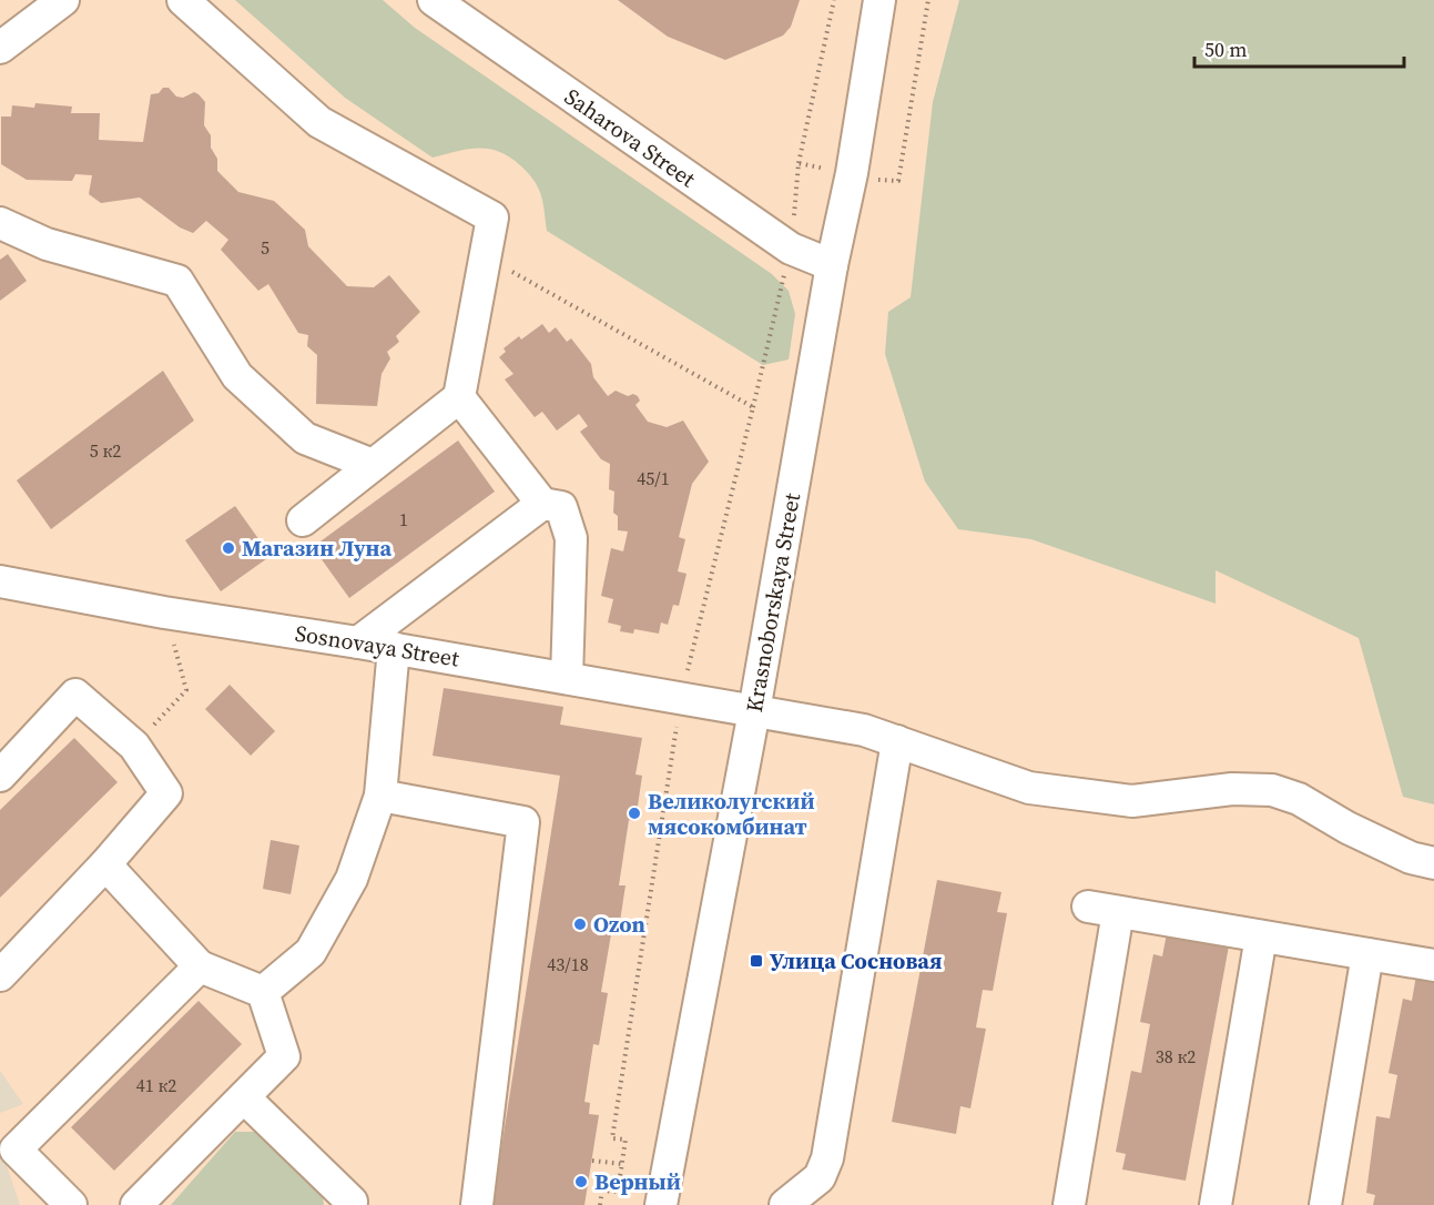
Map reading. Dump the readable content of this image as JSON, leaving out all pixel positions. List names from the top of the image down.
{
  "streets": {
    "street": ["Saharova Street", "Krasnoborskaya Street", "Sosnovaya Street"]
  },
  "crossings": [
    ["Saharova Street", "Krasnoborskaya Street"],
    ["Krasnoborskaya Street", "Sosnovaya Street"]
  ],
  "places": {
    "other": [
      "Магазин Луна",
      "Великолугский мясокомбинат",
      "Ozon",
      "Верный"
    ],
    "transit": ["Улица Сосновая"]
  },
  "house_numbers": [
    "5",
    "5 к2",
    "45/1",
    "1",
    "43/18",
    "38 к2",
    "41 к2"
  ],
  "scale_bar": "50 m"
}
